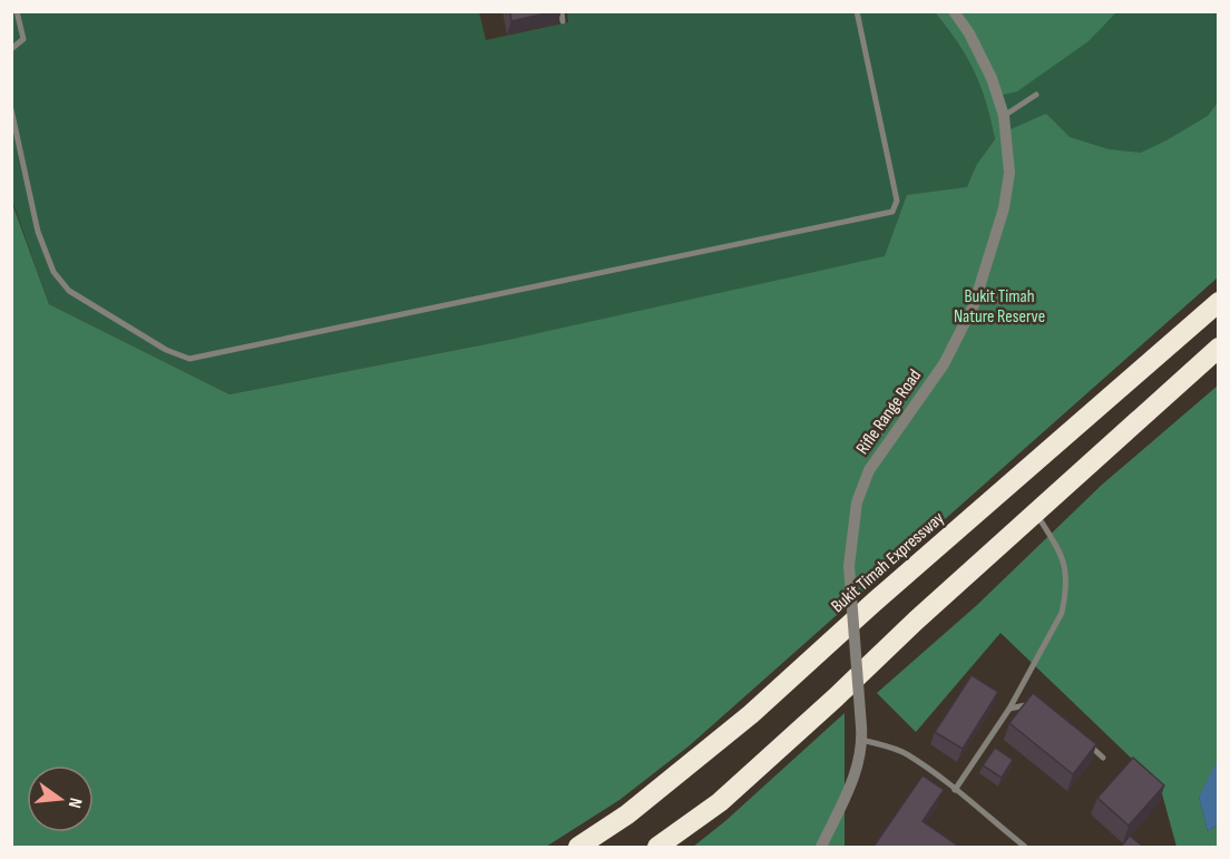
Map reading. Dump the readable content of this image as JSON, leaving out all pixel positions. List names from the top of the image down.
{
  "streets": {
    "highway": ["Bukit Timah Expressway"],
    "street": ["Rifle Range Road"]
  },
  "parks": ["Bukit Timah Nature Reserve"],
  "north": "right"
}
